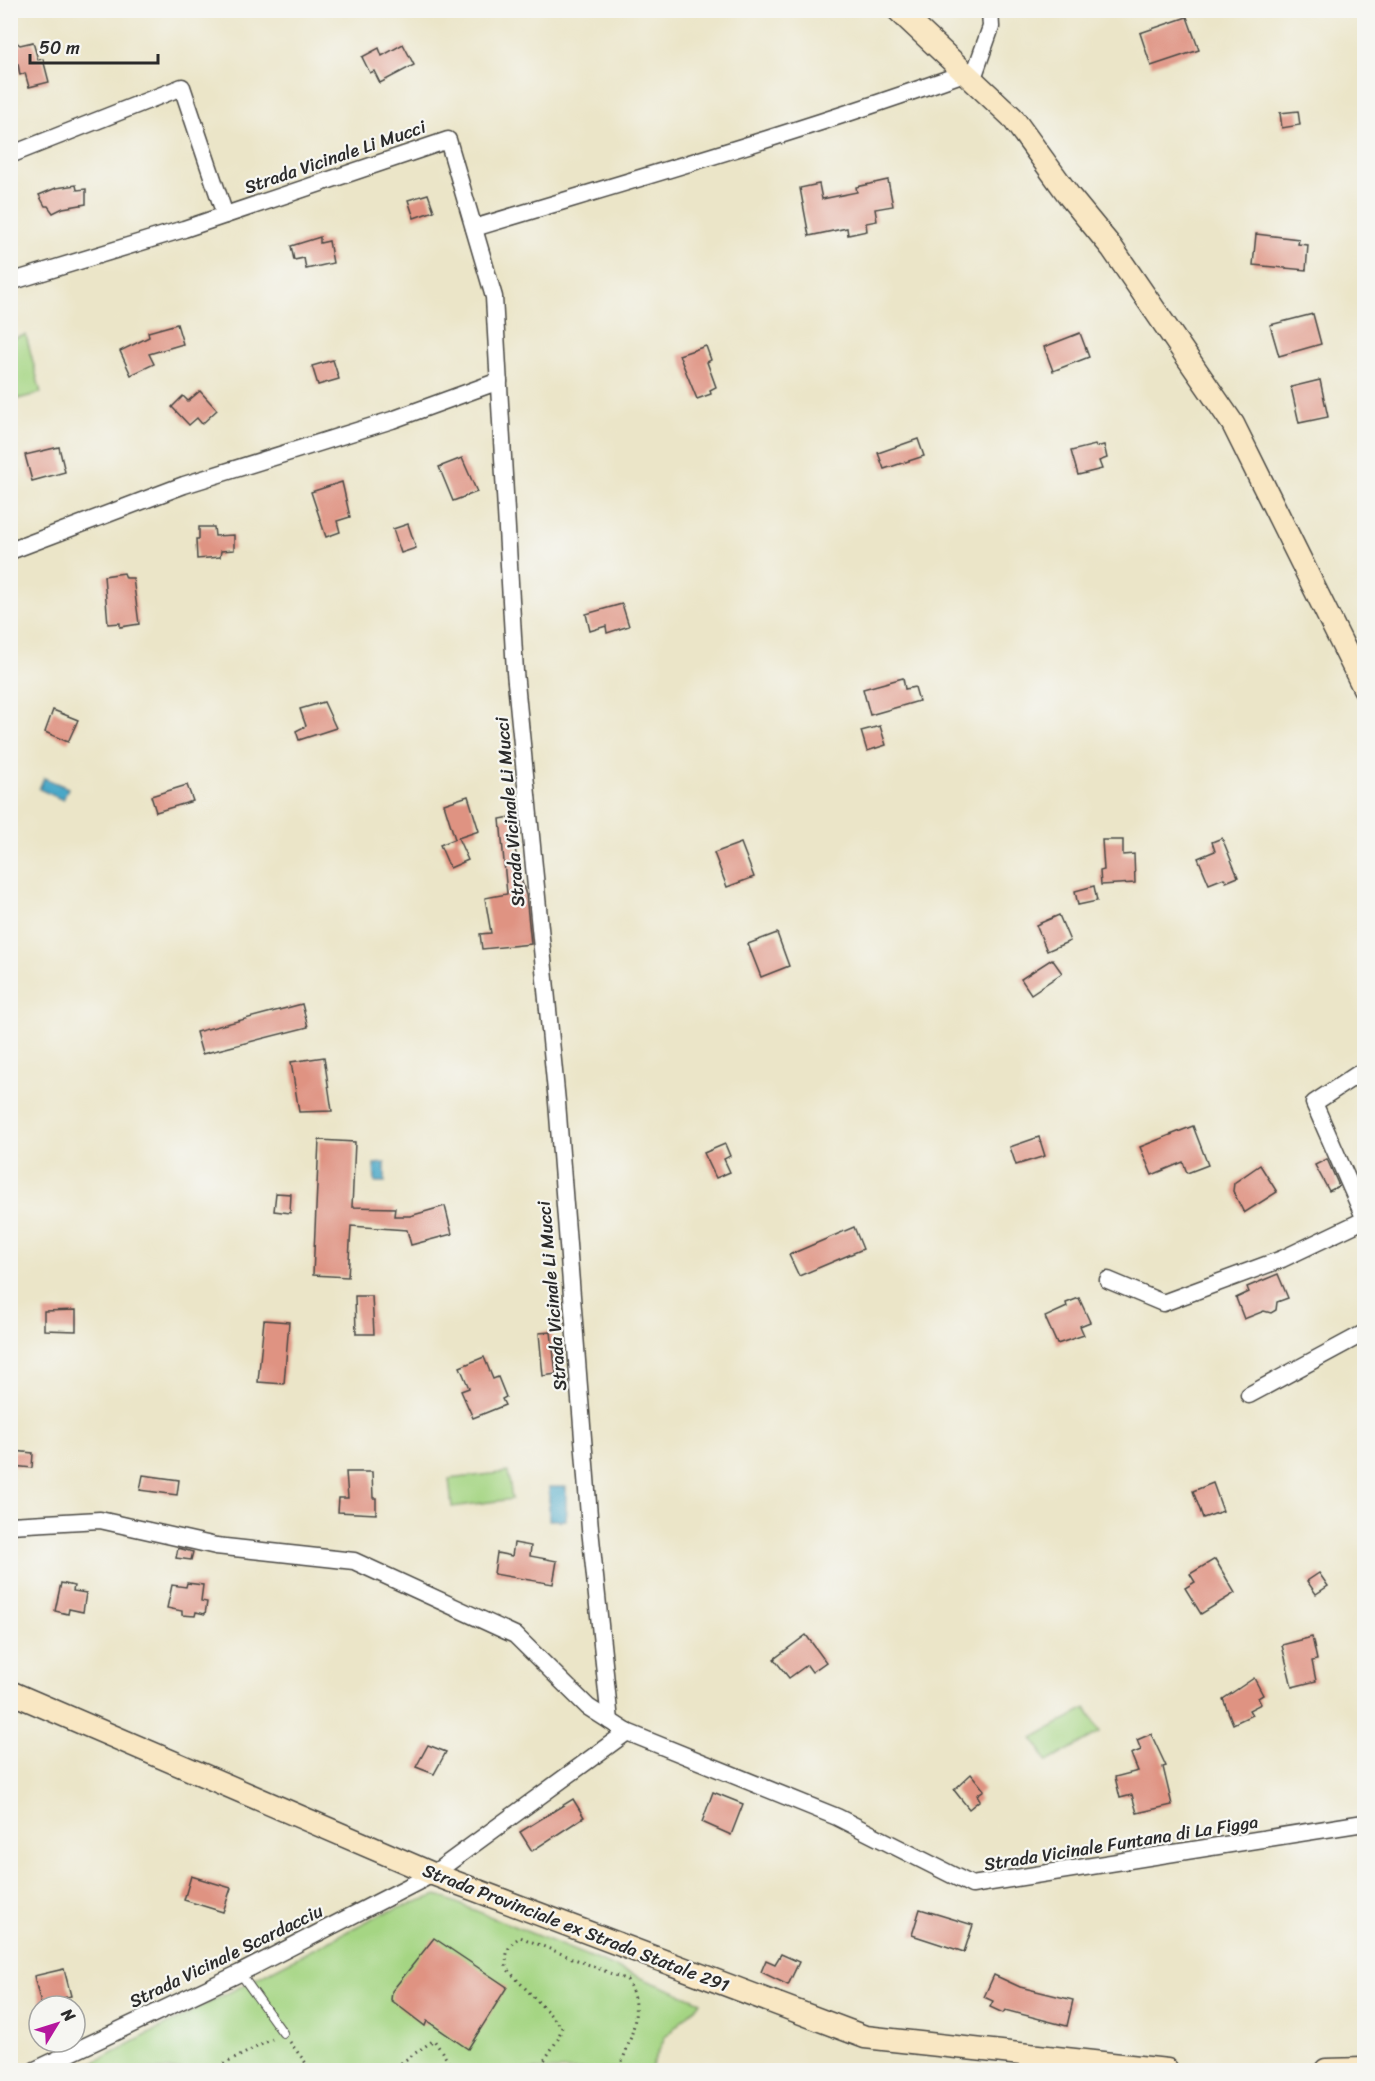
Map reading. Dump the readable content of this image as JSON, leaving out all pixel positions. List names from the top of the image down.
{
  "streets": {
    "street": [
      "Strada Vicinale Li Mucci",
      "Strada Vicinale Funtana di La Figga",
      "Strada Provinciale ex Strada Statale 291",
      "Strada Vicinale Scardacciu"
    ]
  },
  "crossings": [
    ["Strada Vicinale Li Mucci", "Strada Vicinale Funtana di La Figga"],
    ["Strada Provinciale ex Strada Statale 291", "Strada Vicinale Scardacciu"]
  ],
  "scale_bar": "50 m",
  "north": "top right"
}
